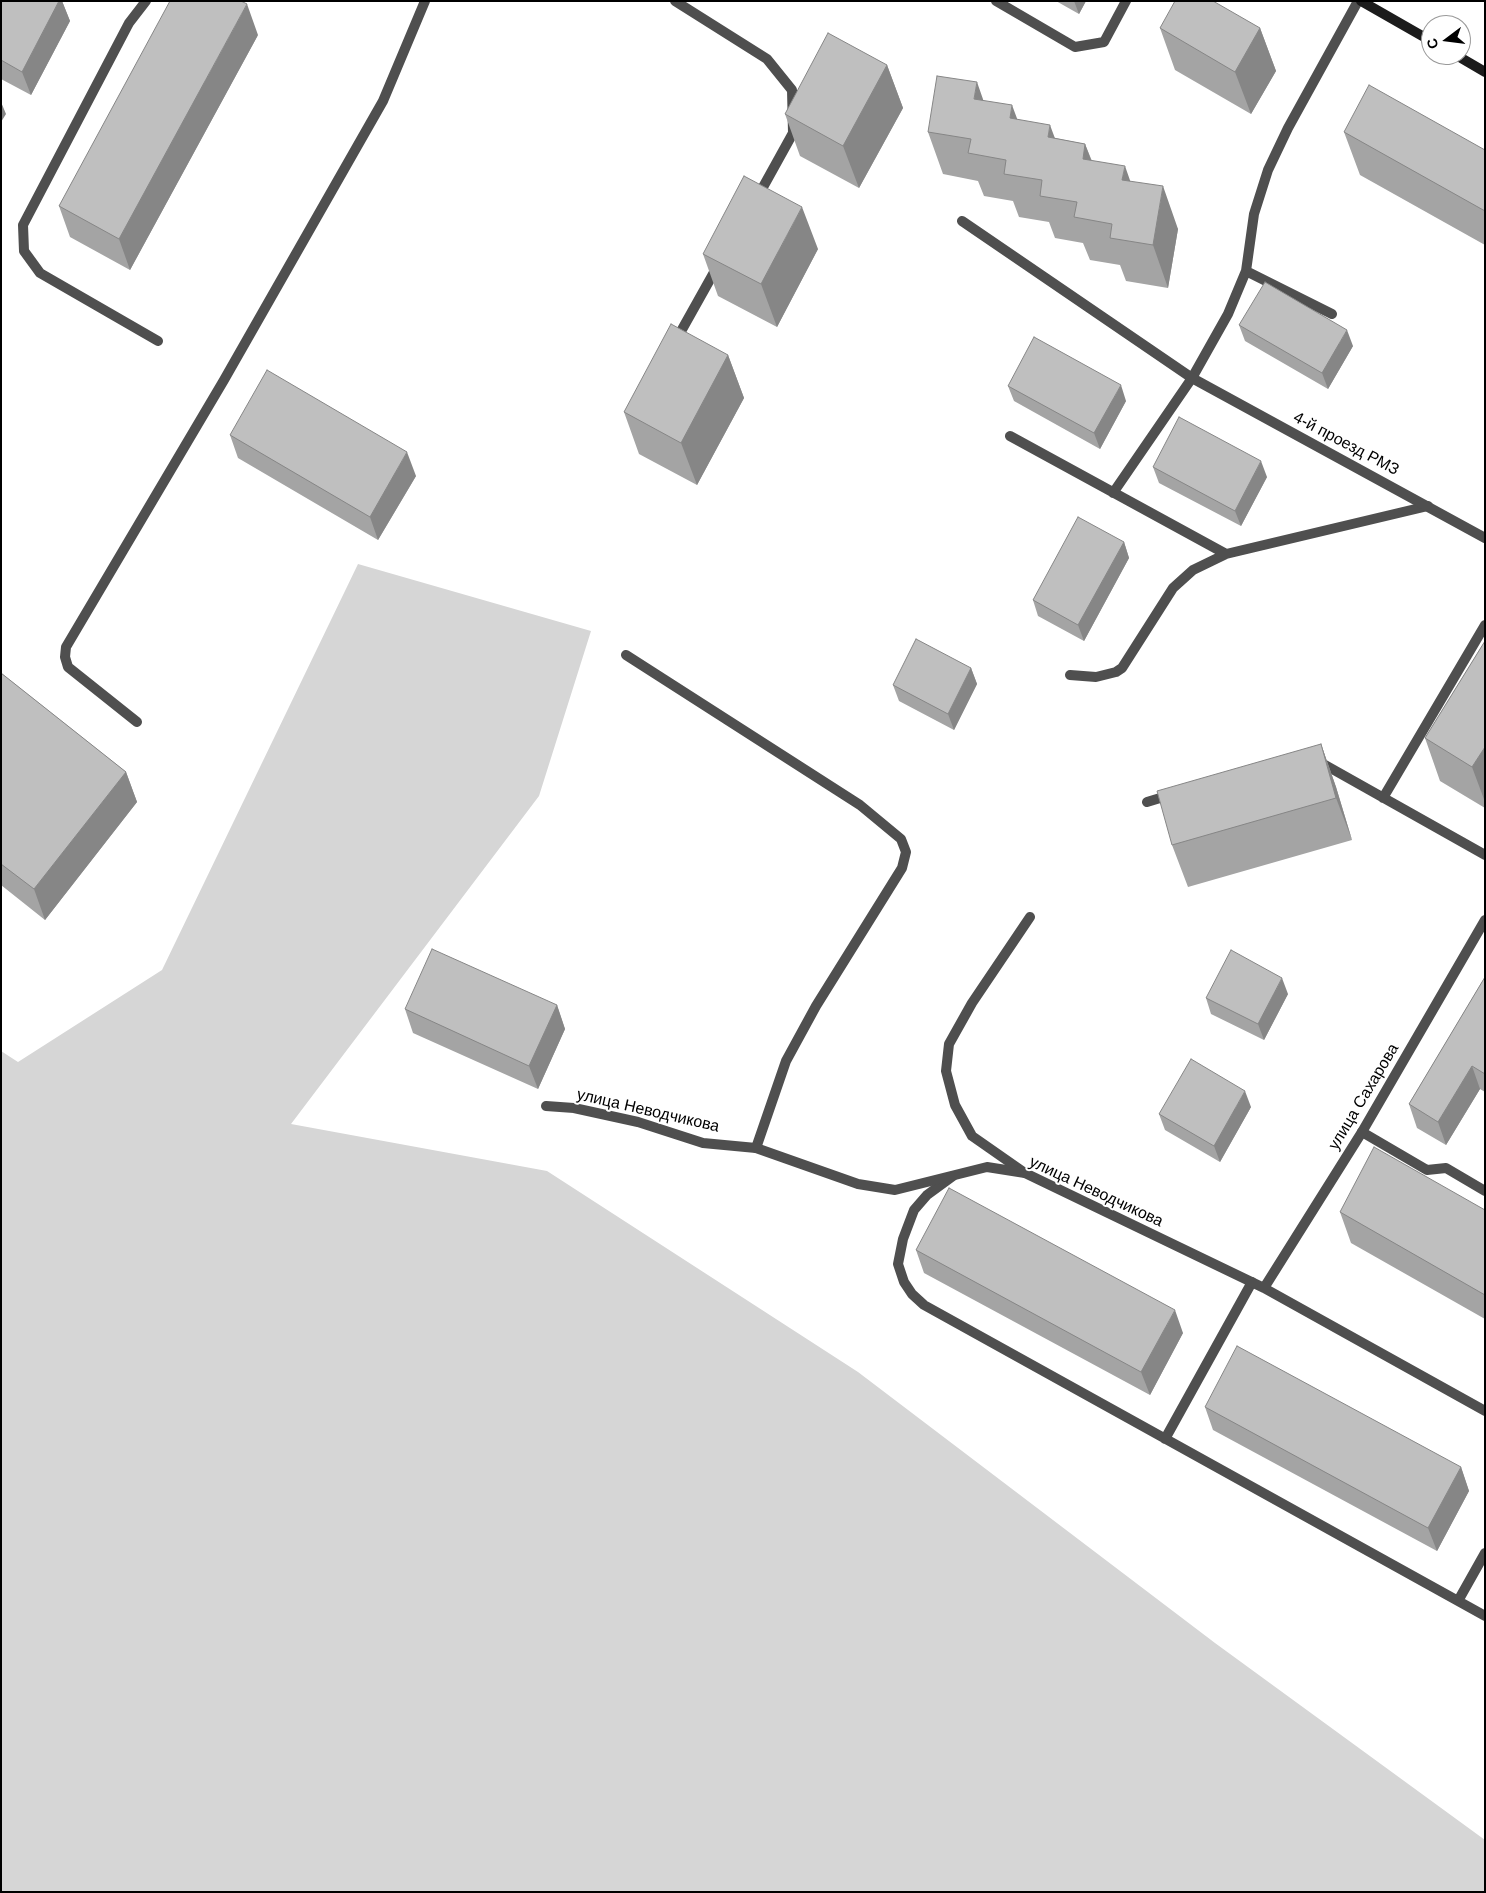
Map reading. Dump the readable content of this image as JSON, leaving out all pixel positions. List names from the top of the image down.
{
  "streets": {
    "street": ["4-й проезд РМЗ", "улица Сахарова", "улица Неводчикова"]
  },
  "crossings": [
    ["улица Сахарова", "улица Неводчикова"]
  ],
  "north": "left"
}
